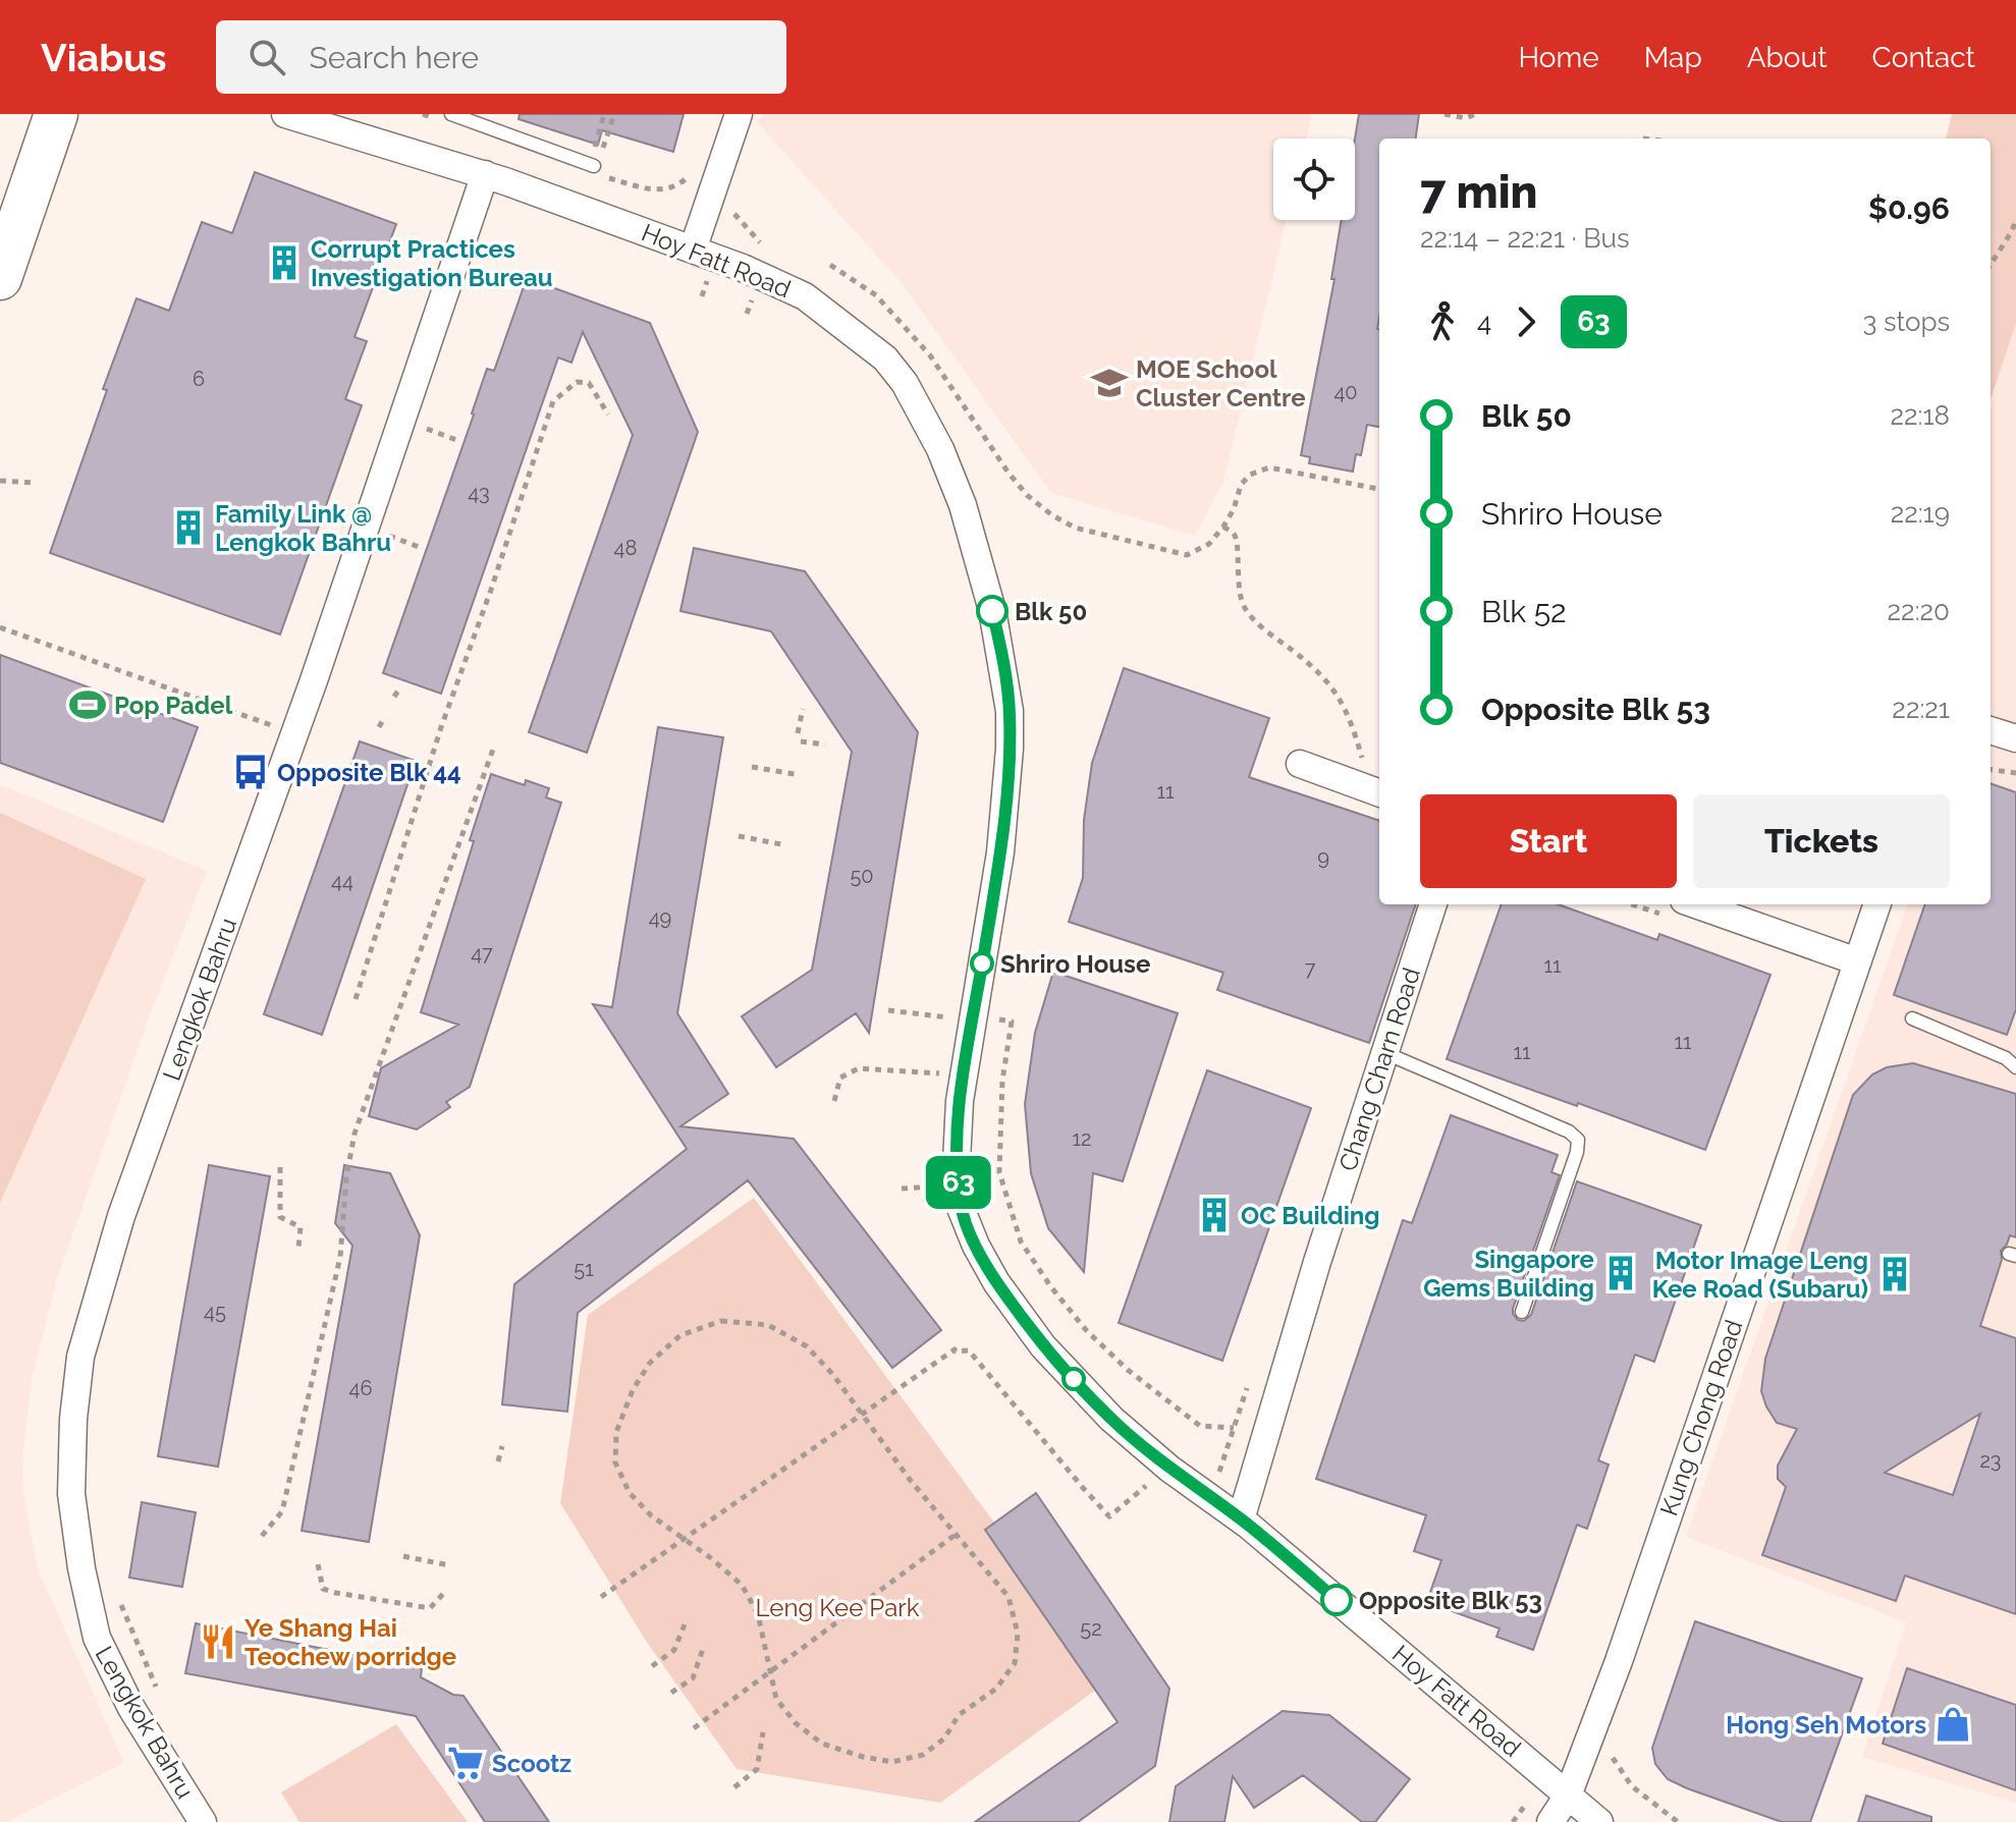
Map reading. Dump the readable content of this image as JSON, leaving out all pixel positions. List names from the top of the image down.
{
  "streets": {
    "street": [
      "Hoy Fatt Road",
      "Lengkok Bahru",
      "Chang Charn Road",
      "Kung Chong Road"
    ]
  },
  "crossings": [
    ["Hoy Fatt Road", "Lengkok Bahru"],
    ["Hoy Fatt Road", "Chang Charn Road"],
    ["Hoy Fatt Road", "Kung Chong Road"]
  ],
  "parks": ["Leng Kee Park"],
  "places": {
    "building": [
      "Corrupt Practices Investigation Bureau",
      "Family Link @ Lengkok Bahru",
      "OC Building",
      "Singapore Gems Building",
      "Motor Image Leng Kee Road (Subaru)"
    ],
    "school or university": ["MOE School Cluster Centre"],
    "other": ["Blk 50", "Shriro House", "Opposite Blk 53"],
    "sports": ["Pop Padel"],
    "bus stop": ["Opposite Blk 44"],
    "restaurant": ["Ye Shang Hai Teochew porridge"],
    "shop": ["Hong Seh Motors"],
    "supermarket": ["Scootz"]
  },
  "lines": ["bus line 63"],
  "house_numbers": [
    "6",
    "40",
    "43",
    "48",
    "11",
    "9",
    "50",
    "44",
    "49",
    "47",
    "11",
    "7",
    "11",
    "11",
    "12",
    "51",
    "45",
    "46",
    "23",
    "52"
  ],
  "page": {
    "header": "Viabus",
    "search": "Search here",
    "nav": [
      "Home",
      "Map",
      "About",
      "Contact"
    ],
    "on_map": "63",
    "heading": ["7 min", "22:14 – 22:21 · Bus", "$0.96"],
    "legs": ["4", "63", "3 stops"],
    "list": [
      {
        "name": "Blk 50",
        "value": "22:18"
      },
      {
        "name": "Shriro House",
        "value": "22:19"
      },
      {
        "name": "Blk 52",
        "value": "22:20"
      },
      {
        "name": "Opposite Blk 53",
        "value": "22:21"
      }
    ],
    "buttons": ["Start", "Tickets"]
  }
}
